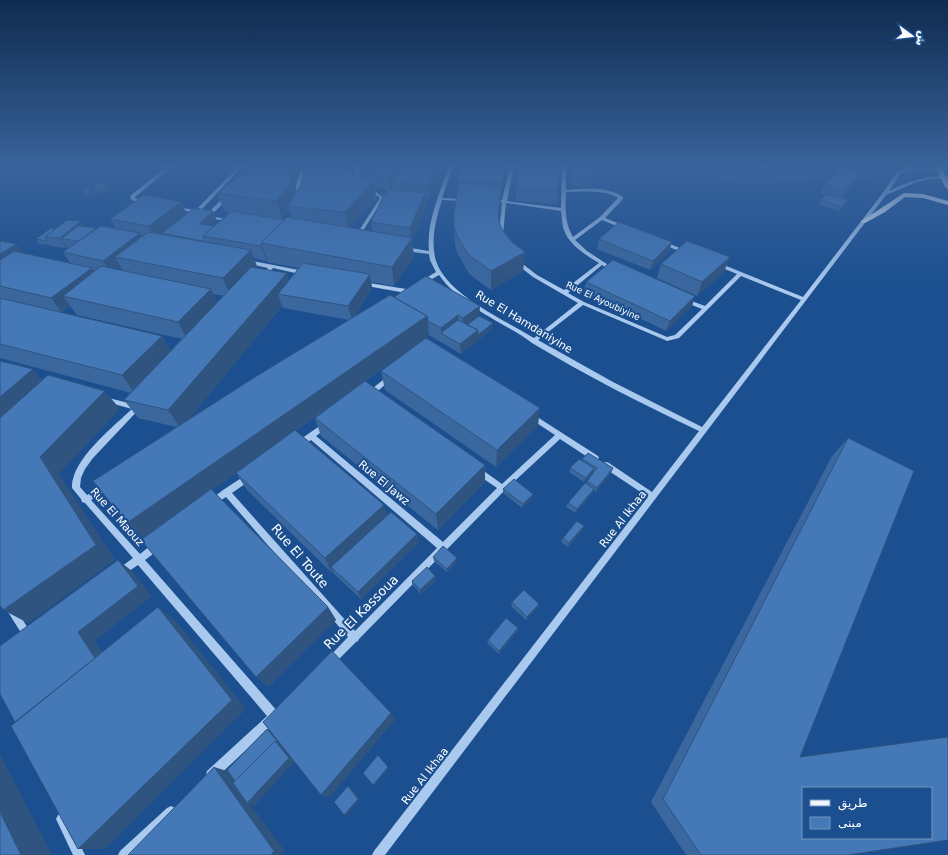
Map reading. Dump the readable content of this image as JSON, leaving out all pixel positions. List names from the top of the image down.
{
  "streets": {
    "street": [
      "Rue El Ayoubiyine",
      "Rue El Hamdaniyine",
      "Rue El Jawz",
      "Rue El Maouz",
      "Rue Al Ikhaa",
      "Rue El Toute",
      "Rue El Kassoua"
    ]
  },
  "crossings": [
    ["Rue El Hamdaniyine", "Rue Al Ikhaa"],
    ["Rue El Jawz", "Rue El Kassoua"],
    ["Rue El Toute", "Rue El Kassoua"]
  ],
  "legend": ["طريق", "مبنى"],
  "north": "right"
}
